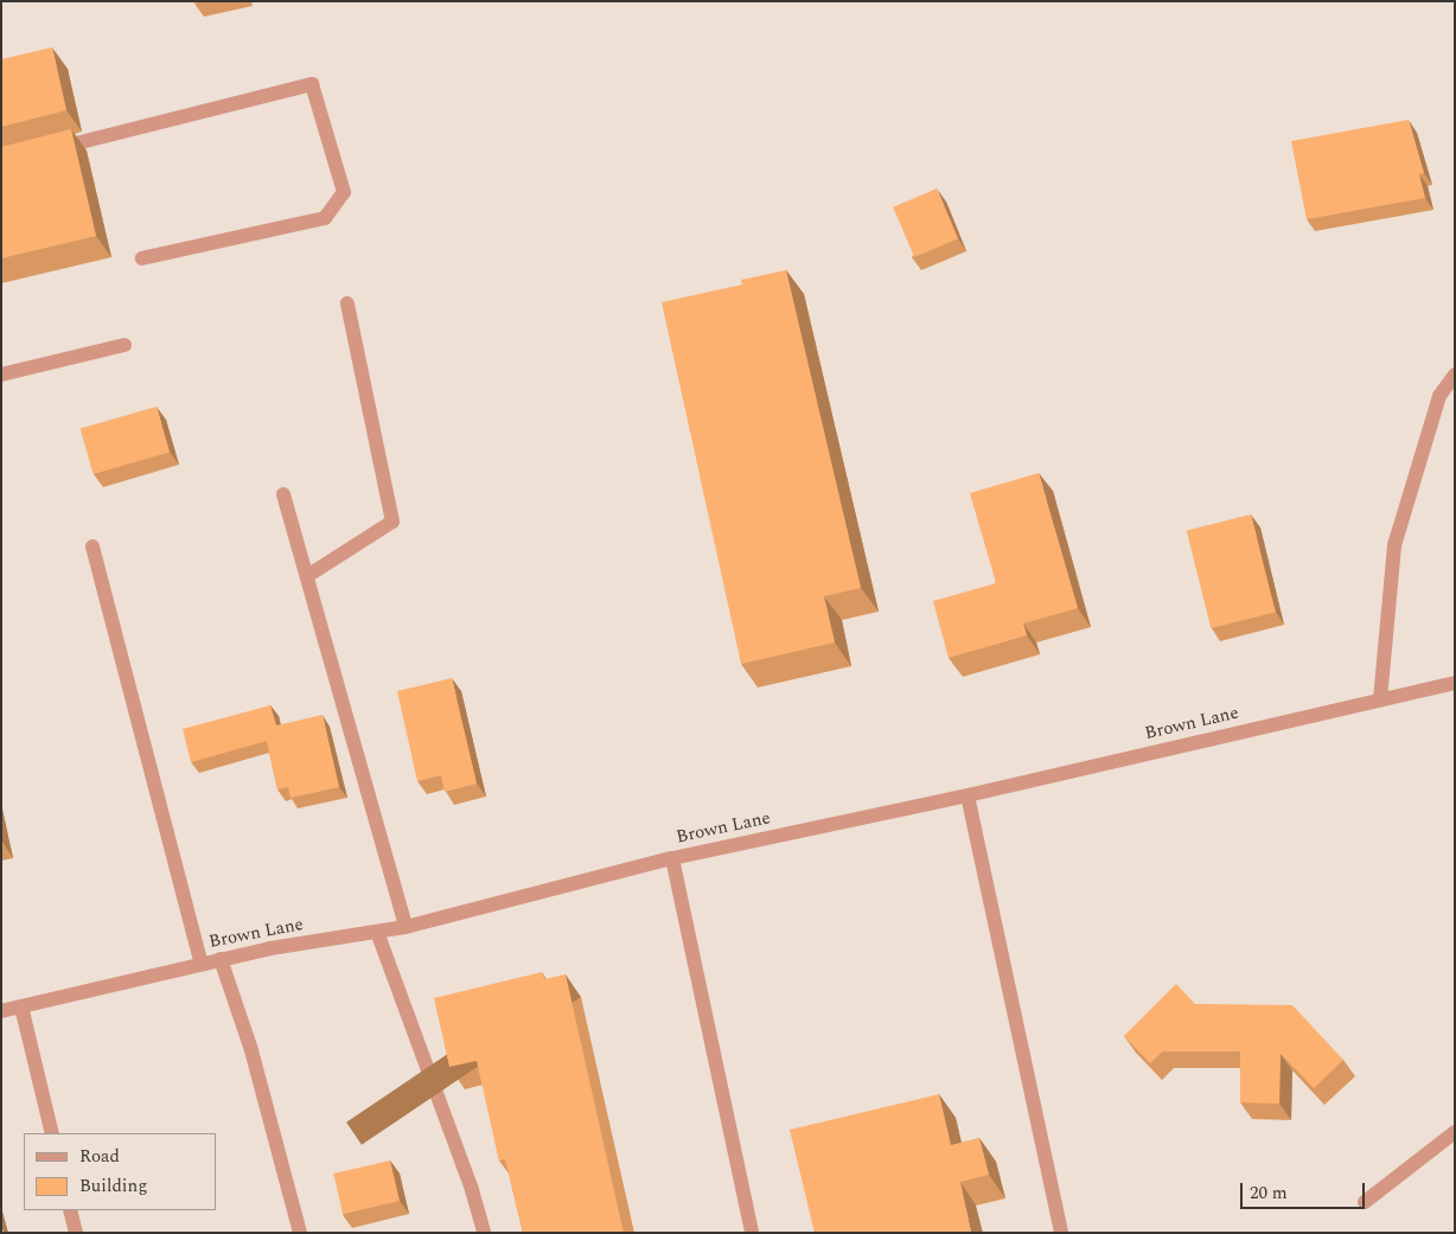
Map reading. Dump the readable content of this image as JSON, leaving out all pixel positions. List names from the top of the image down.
{
  "streets": {
    "street": ["Brown Lane"]
  },
  "legend": ["Road", "Building"],
  "scale_bar": "20 m"
}
